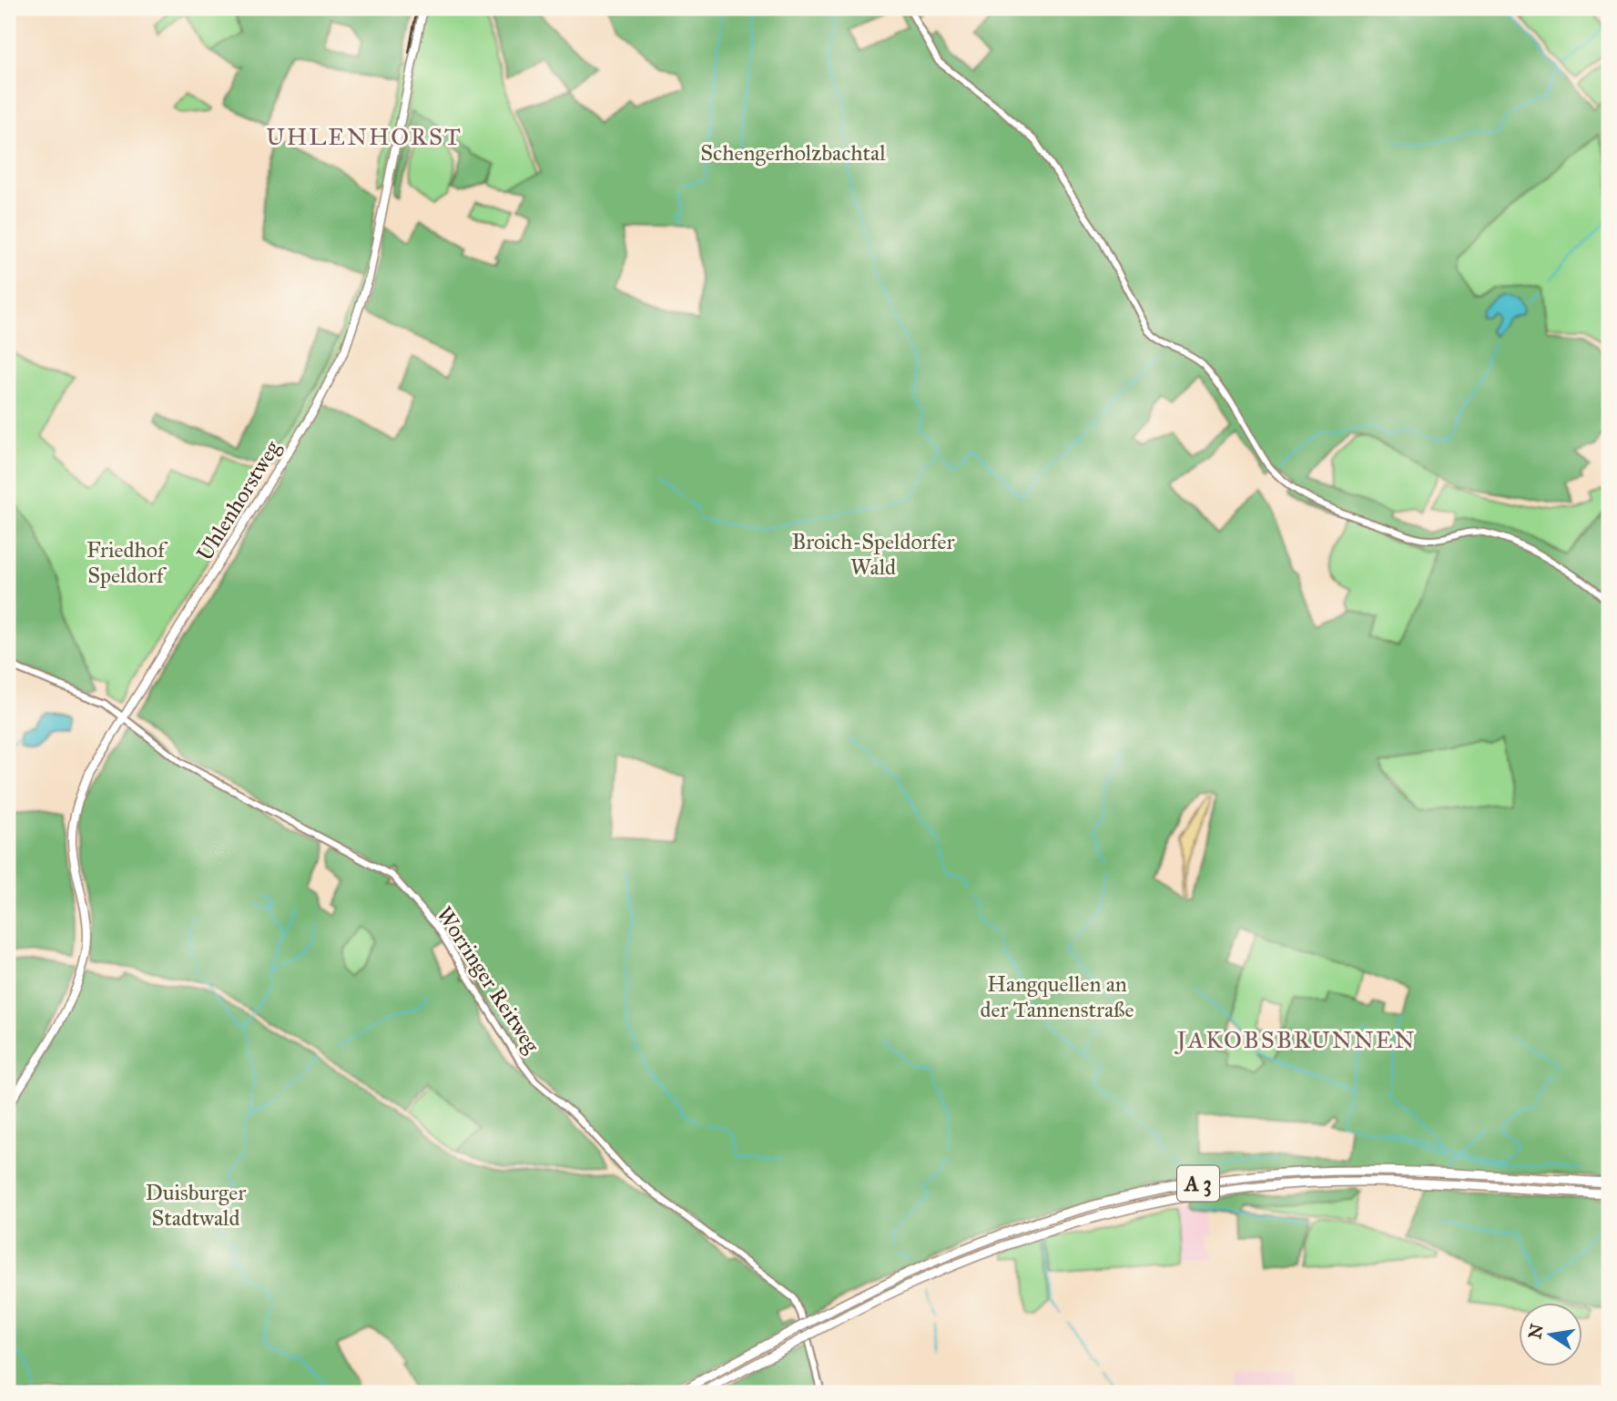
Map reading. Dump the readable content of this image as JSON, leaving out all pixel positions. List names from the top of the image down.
{
  "streets": {
    "highway": ["A 3"],
    "main road": ["Uhlenhorstweg"],
    "street": ["Worringer Reitweg"]
  },
  "crossings": [
    ["Uhlenhorstweg", "Worringer Reitweg"]
  ],
  "districts": ["UHLENHORST", "JAKOBSBRUNNEN"],
  "parks": [
    "Schengerholzbachtal",
    "Broich-Speldorfer Wald",
    "Friedhof Speldorf",
    "Hangquellen an der Tannenstraße",
    "Duisburger Stadtwald"
  ],
  "north": "left"
}
